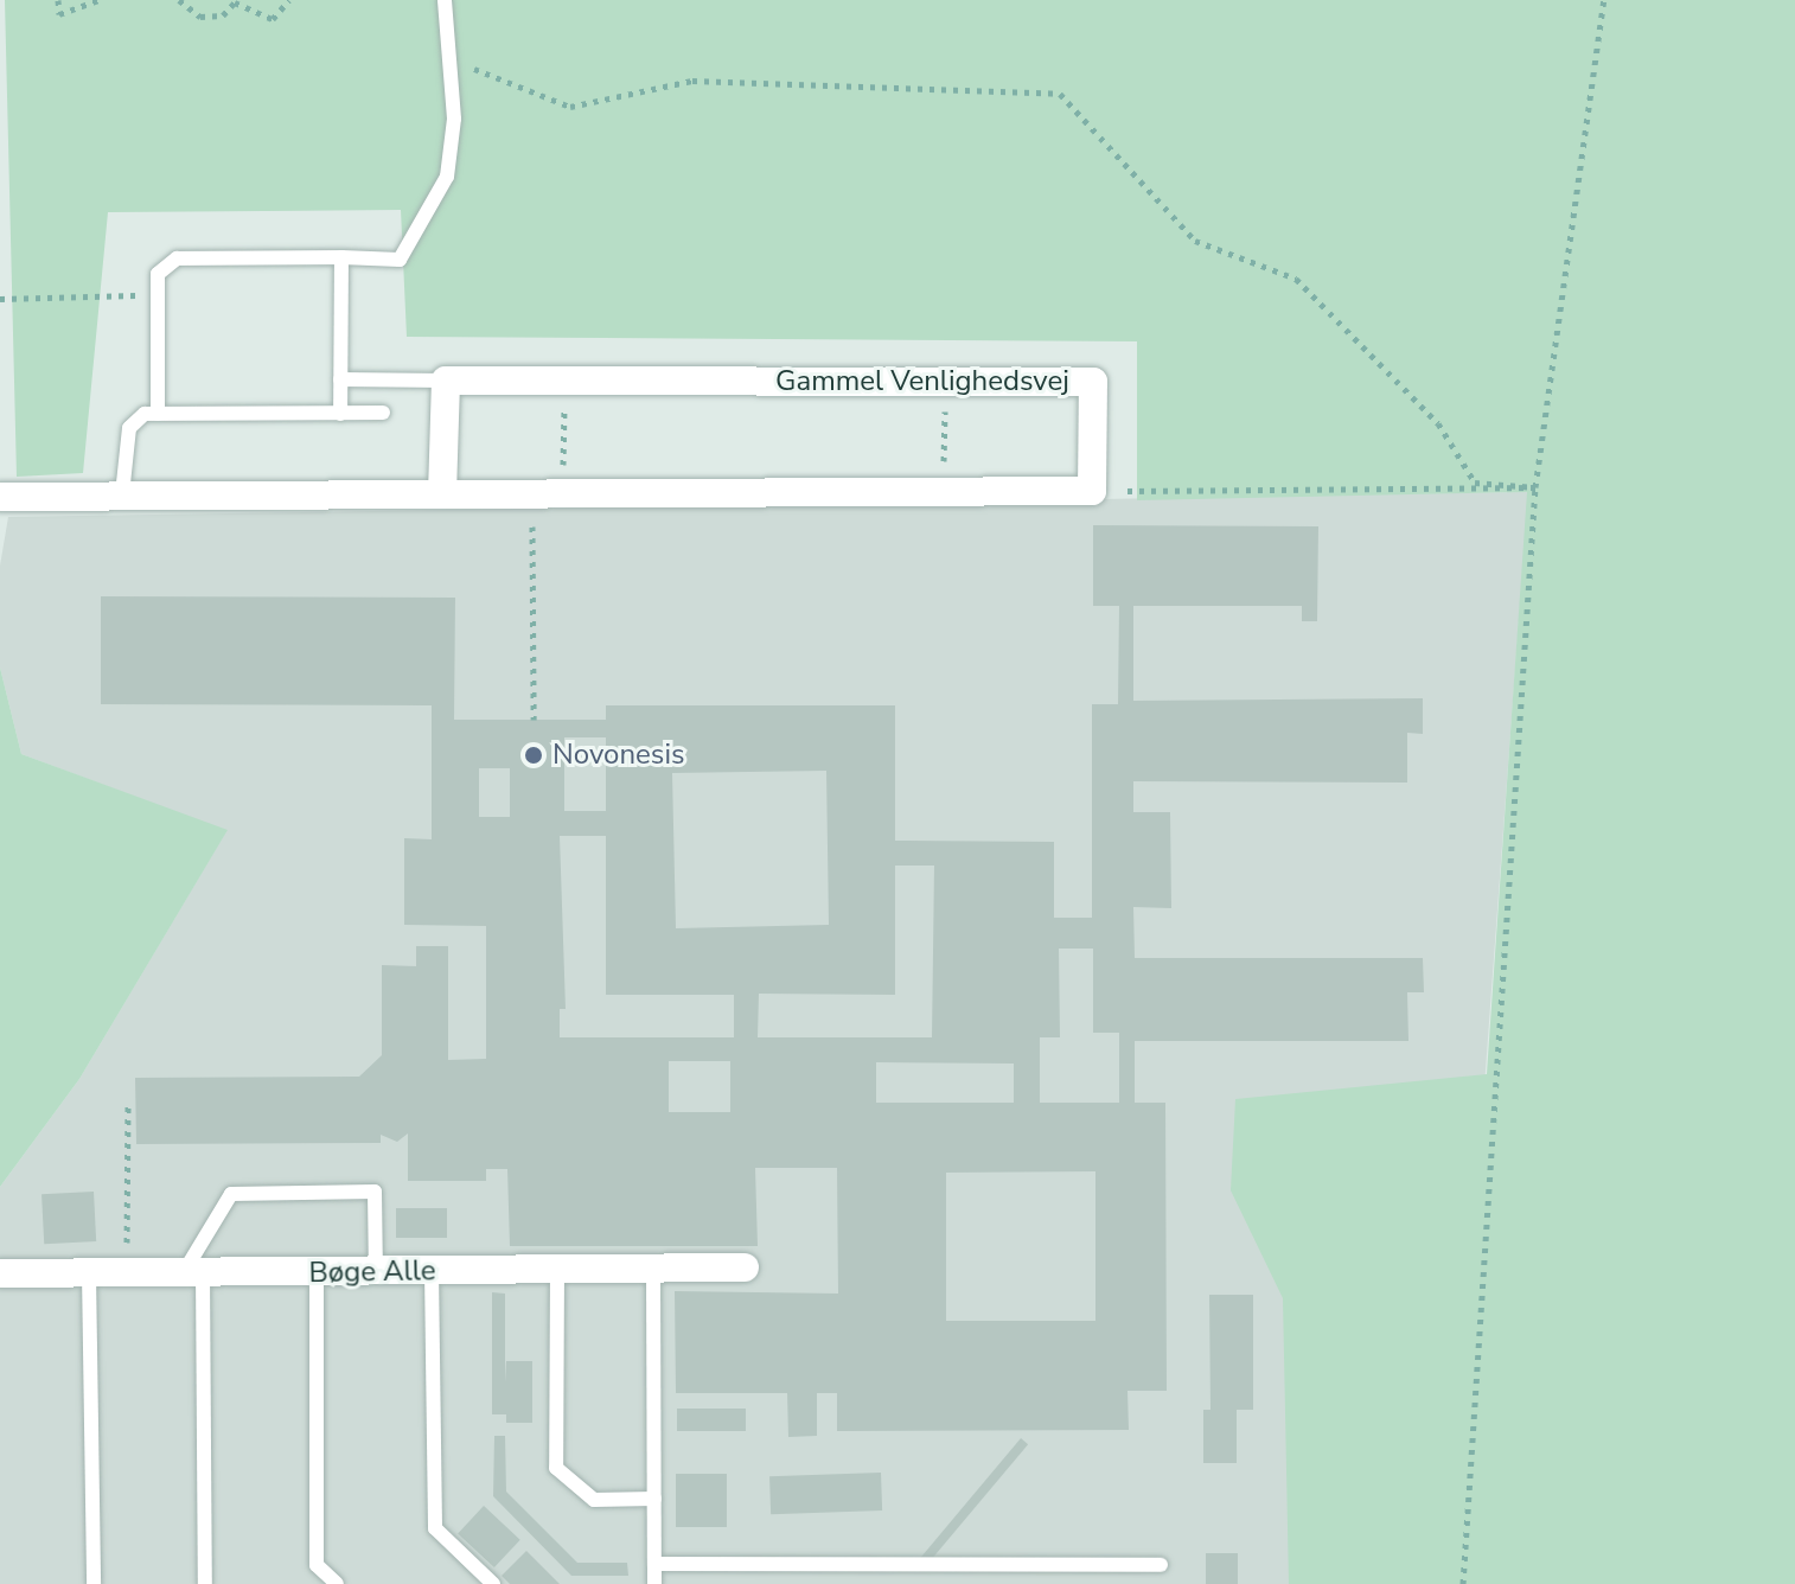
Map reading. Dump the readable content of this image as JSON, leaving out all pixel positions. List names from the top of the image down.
{
  "streets": {
    "street": ["Gammel Venlighedsvej", "Bøge Alle"]
  },
  "places": ["Novonesis"]
}
